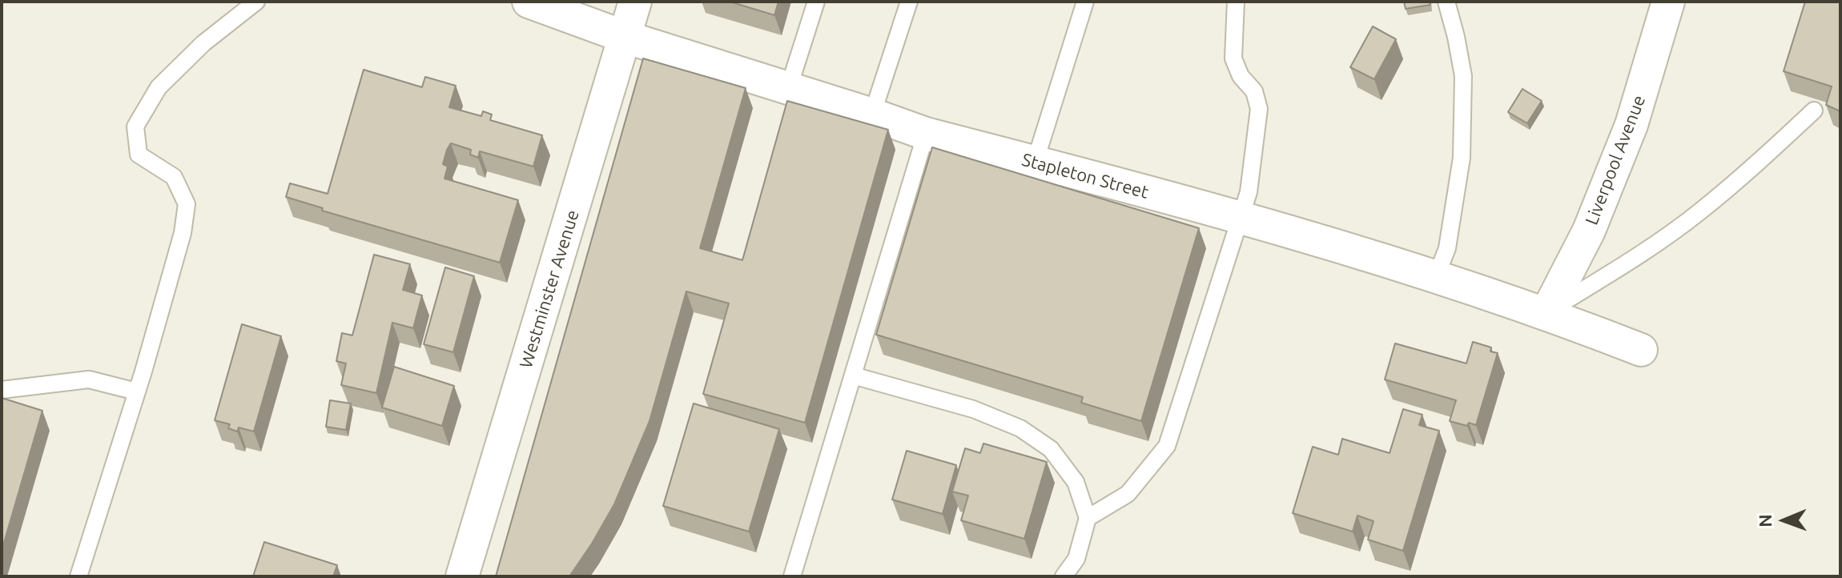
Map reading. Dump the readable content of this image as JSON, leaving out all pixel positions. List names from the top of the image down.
{
  "streets": {
    "street": ["Liverpool Avenue", "Stapleton Street", "Westminster Avenue"]
  },
  "crossings": [
    ["Liverpool Avenue", "Stapleton Street"],
    ["Stapleton Street", "Westminster Avenue"]
  ],
  "north": "left"
}
